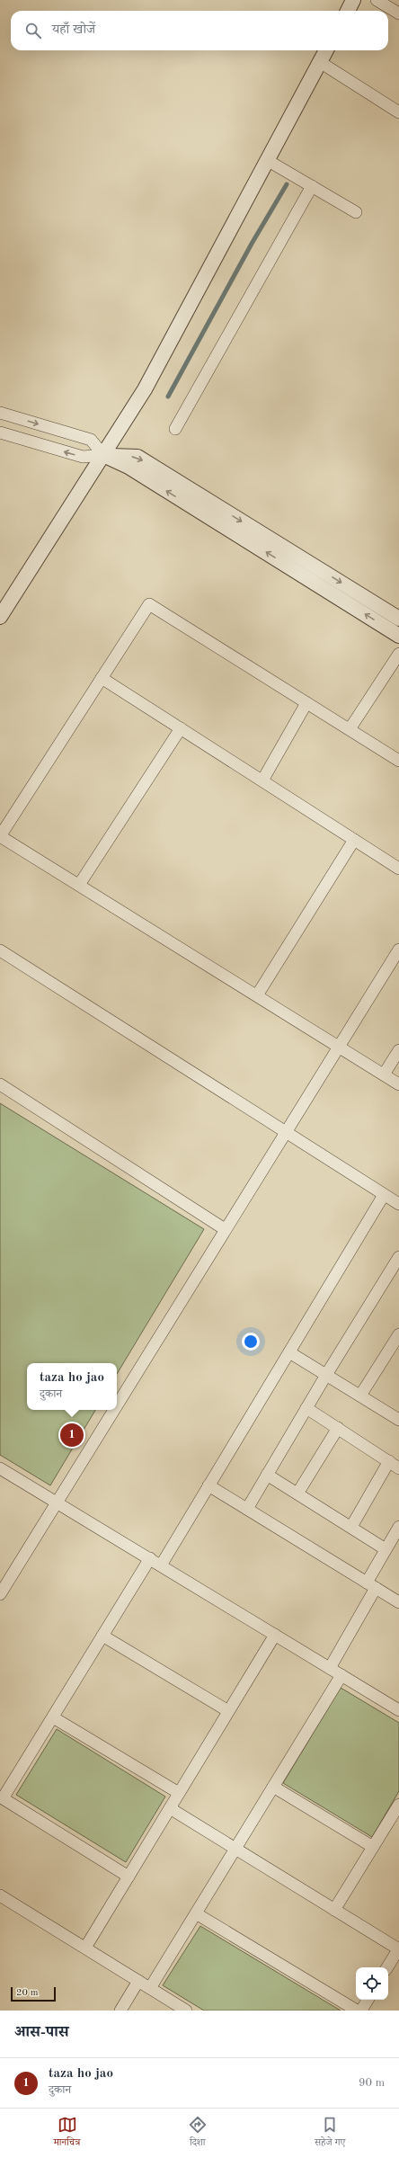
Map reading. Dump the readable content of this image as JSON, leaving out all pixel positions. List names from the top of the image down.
{
  "scale_bar": "20 m",
  "page": {
    "search": "यहाँ खोजें",
    "popup": ["taza ho jao", "दुकान"],
    "pins": "1",
    "scale": "20 m",
    "heading": "आस-पास",
    "list": [
      {
        "mark": "1",
        "name": "taza ho jao",
        "note": "दुकान",
        "value": "90 m"
      }
    ],
    "nav": ["मानचित्र", "दिशा", "सहेजे गए"]
  }
}
